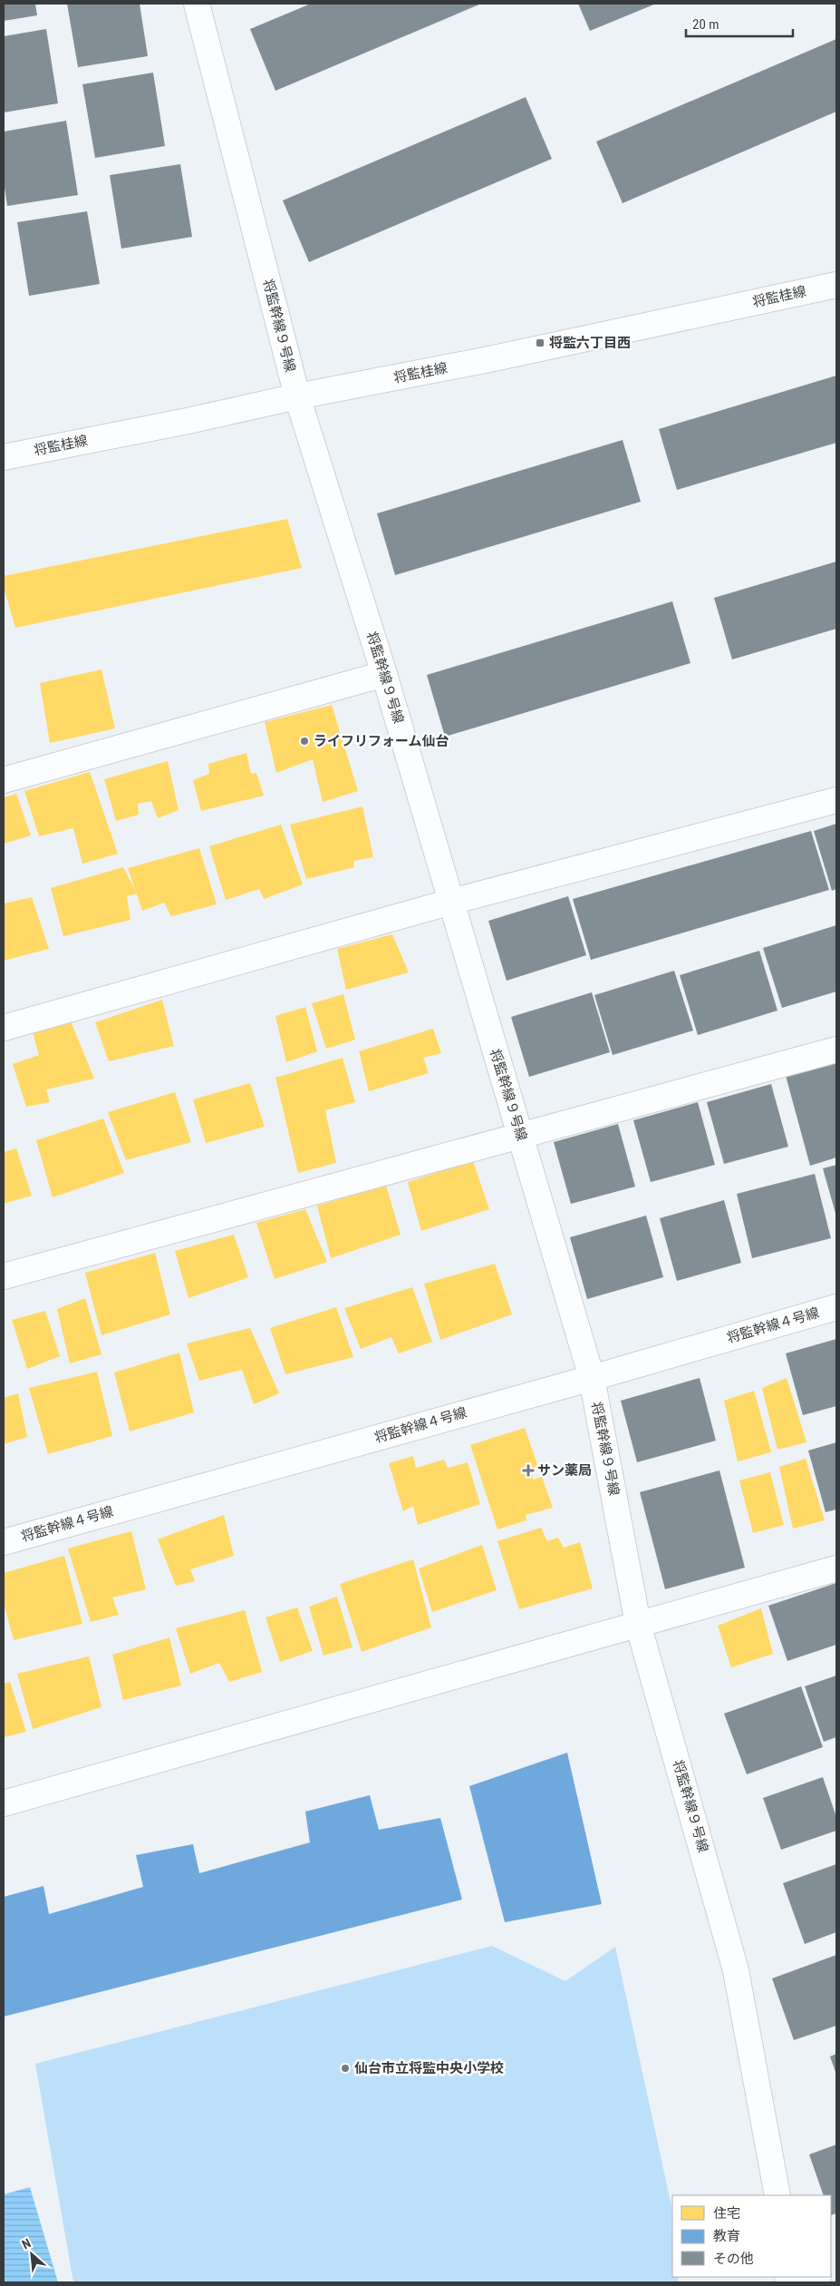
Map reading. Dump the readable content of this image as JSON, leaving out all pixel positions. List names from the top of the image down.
{
  "streets": {
    "street": ["将監桂線", "将監幹線９号線", "将監幹線４号線"]
  },
  "crossings": [
    ["将監桂線", "将監幹線９号線"],
    ["将監幹線９号線", "将監幹線４号線"]
  ],
  "places": {
    "transit": ["将監六丁目西"],
    "other": ["ライフリフォーム仙台", "仙台市立将監中央小学校"],
    "health": ["サン薬局"]
  },
  "legend": ["住宅", "教育", "その他"],
  "scale_bar": "20 m",
  "north": "top left"
}
